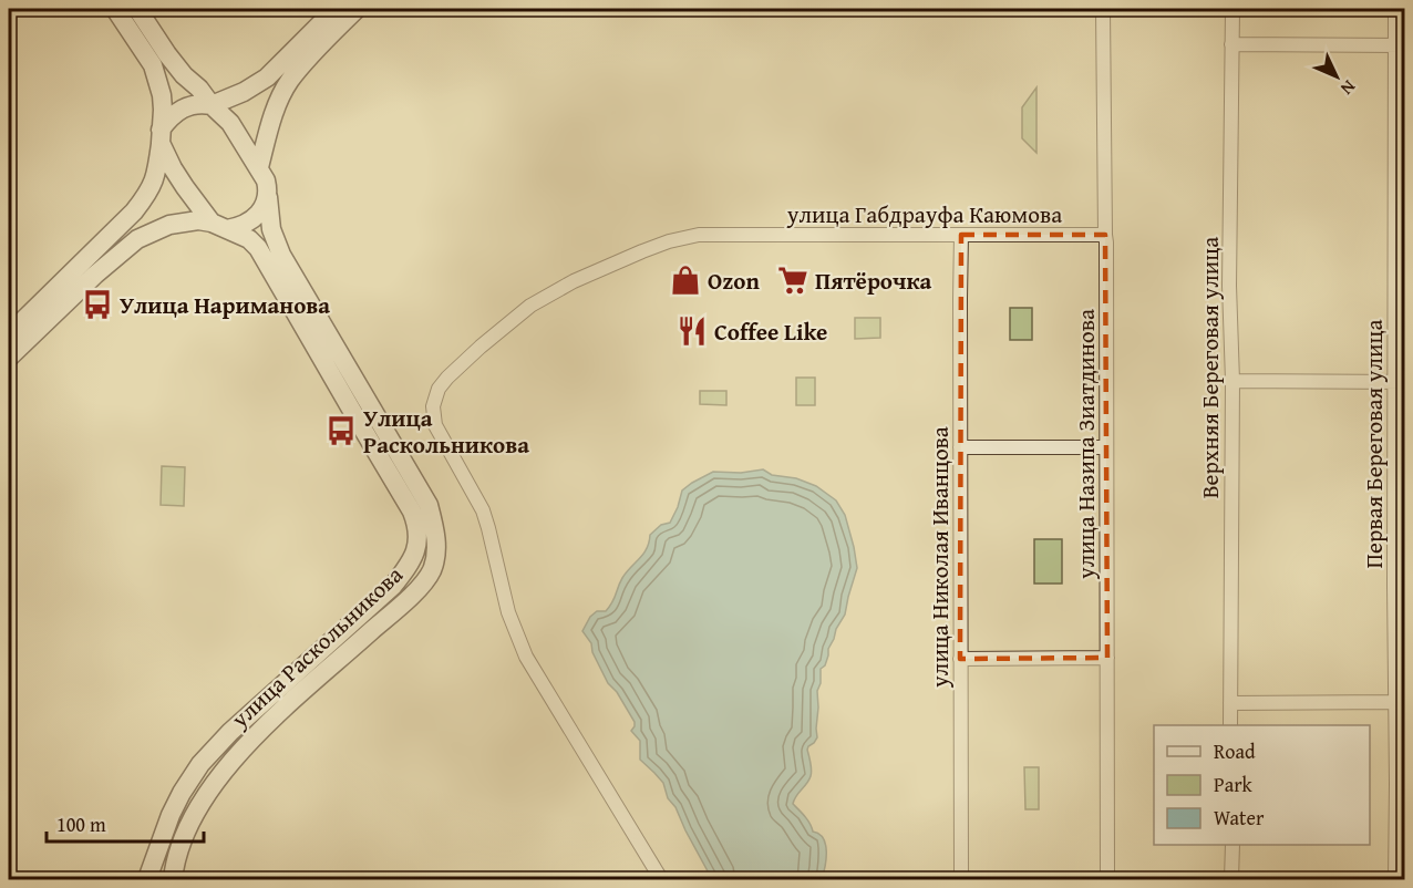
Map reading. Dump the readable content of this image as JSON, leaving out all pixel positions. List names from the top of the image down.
{
  "streets": {
    "street": [
      "улица Габдрауфа Каюмова",
      "Верхняя Береговая улица",
      "улица Назипа Зиатдинова",
      "Первая Береговая улица",
      "улица Николая Иванцова",
      "улица Раскольникова"
    ]
  },
  "crossings": [
    ["улица Габдрауфа Каюмова", "улица Назипа Зиатдинова"],
    ["улица Габдрауфа Каюмова", "улица Николая Иванцова"]
  ],
  "places": {
    "shop": ["Ozon"],
    "supermarket": ["Пятёрочка"],
    "bus stop": ["Улица Нариманова", "Улица Раскольникова"],
    "restaurant": ["Coffee Like"]
  },
  "legend": ["Road", "Park", "Water"],
  "scale_bar": "100 m",
  "north": "bottom right"
}
